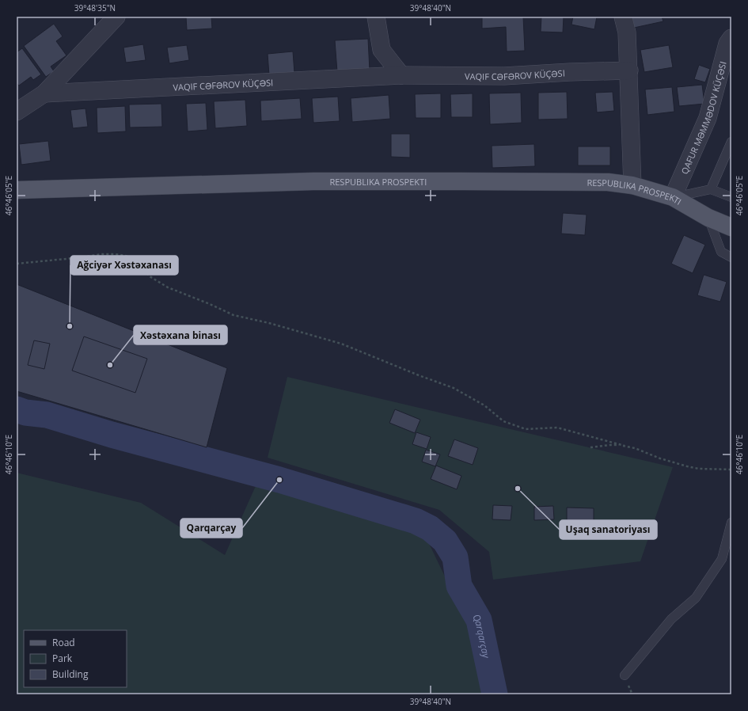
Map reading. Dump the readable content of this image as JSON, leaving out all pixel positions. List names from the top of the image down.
{
  "streets": {
    "main road": ["RESPUBLIKA PROSPEKTI"],
    "street": ["VAQIF CƏFƏROV KÜÇƏSI", "QAFUR MƏMMƏDOV KÜÇƏSI"]
  },
  "crossings": [
    ["QAFUR MƏMMƏDOV KÜÇƏSI", "RESPUBLIKA PROSPEKTI"]
  ],
  "water": ["Qarqarçay"],
  "places": [
    "Ağciyər Xəstəxanası",
    "Xəstəxana binası",
    "Qarqarçay",
    "Uşaq sanatoriyası"
  ],
  "legend": ["Road", "Park", "Building"],
  "coordinates": [
    "39°48'35\"N",
    "39°48'40\"N",
    "46°46'05\"E",
    "46°46'10\"E"
  ]
}
